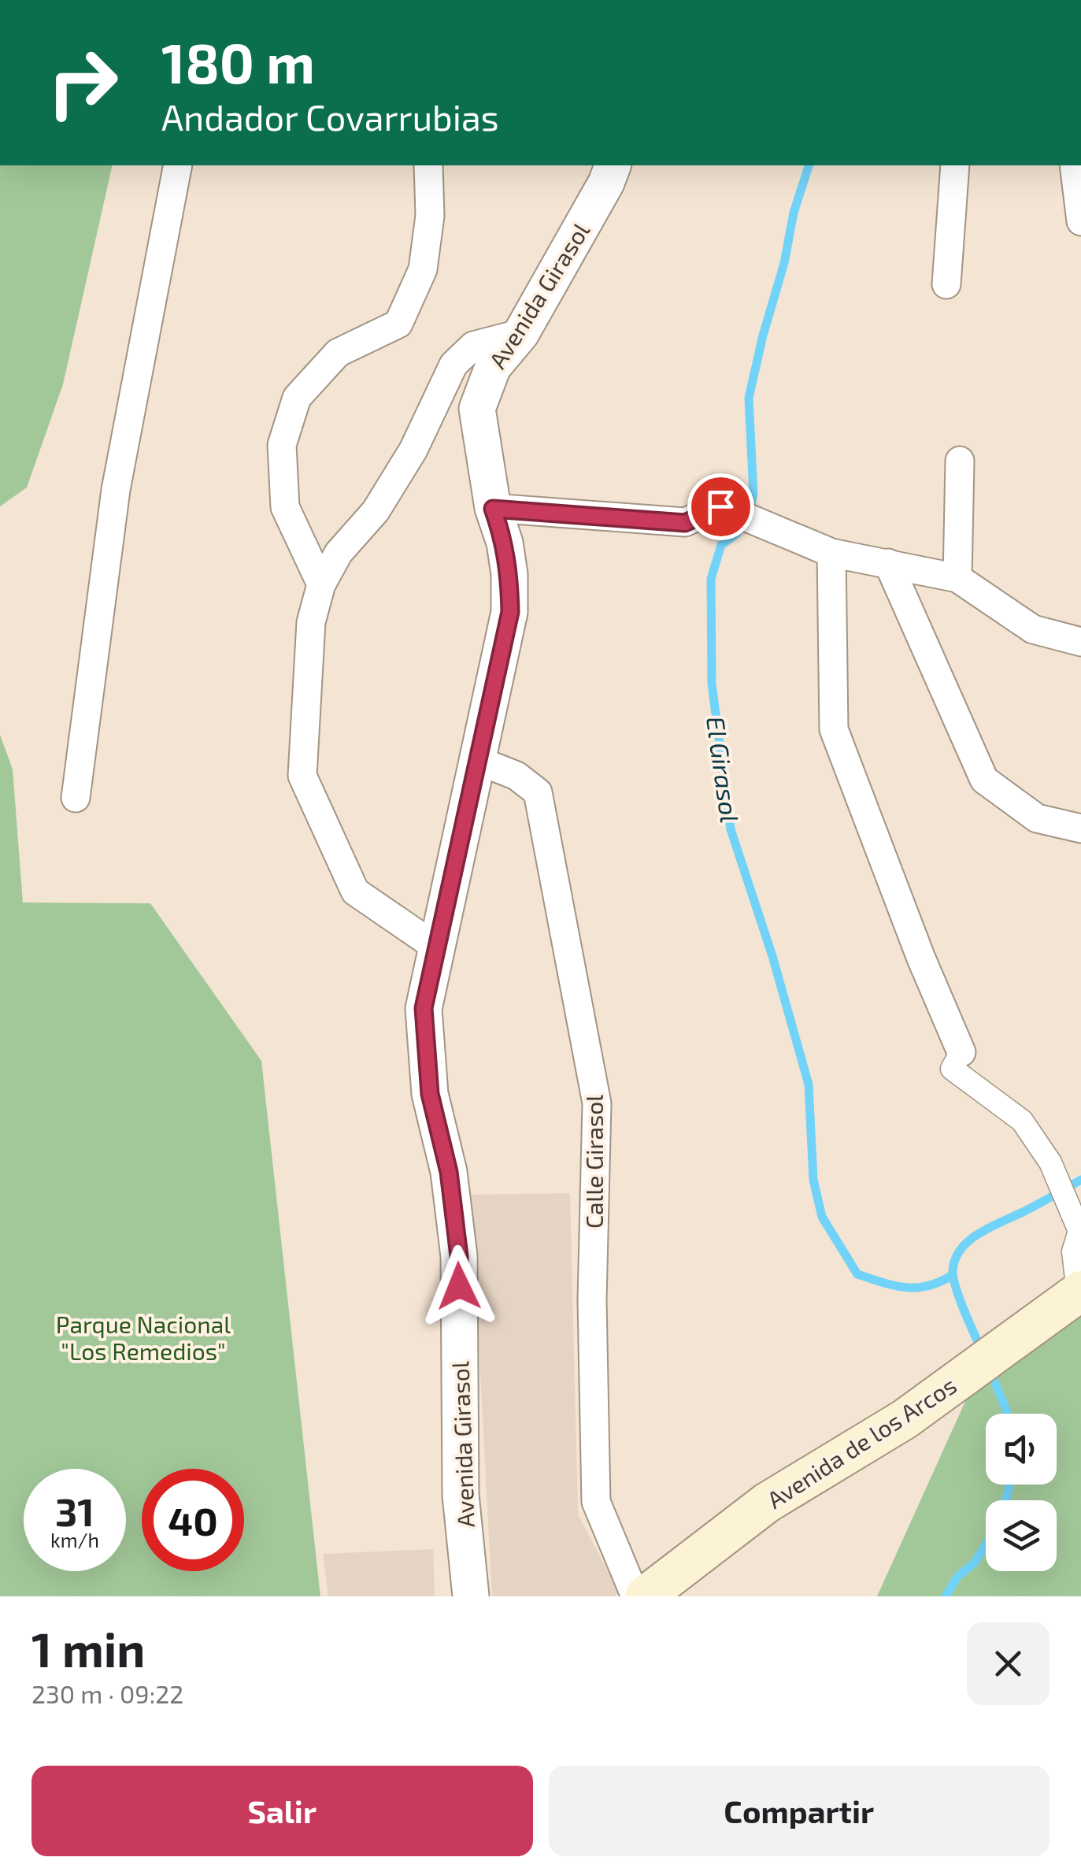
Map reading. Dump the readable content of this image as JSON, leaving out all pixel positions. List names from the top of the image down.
{
  "streets": {
    "main road": ["Avenida de los Arcos"],
    "street": ["Avenida Girasol", "Calle Girasol"]
  },
  "crossings": [
    ["Avenida Girasol", "Calle Girasol"]
  ],
  "water": ["El Girasol"],
  "parks": ["Parque Nacional \"Los Remedios\""],
  "page": {
    "turn": ["180 m", "Andador Covarrubias"],
    "speed": "31 km/h",
    "limit": "40",
    "heading": ["1 min", "230 m · 09:22"],
    "buttons": ["Salir", "Compartir"]
  }
}
